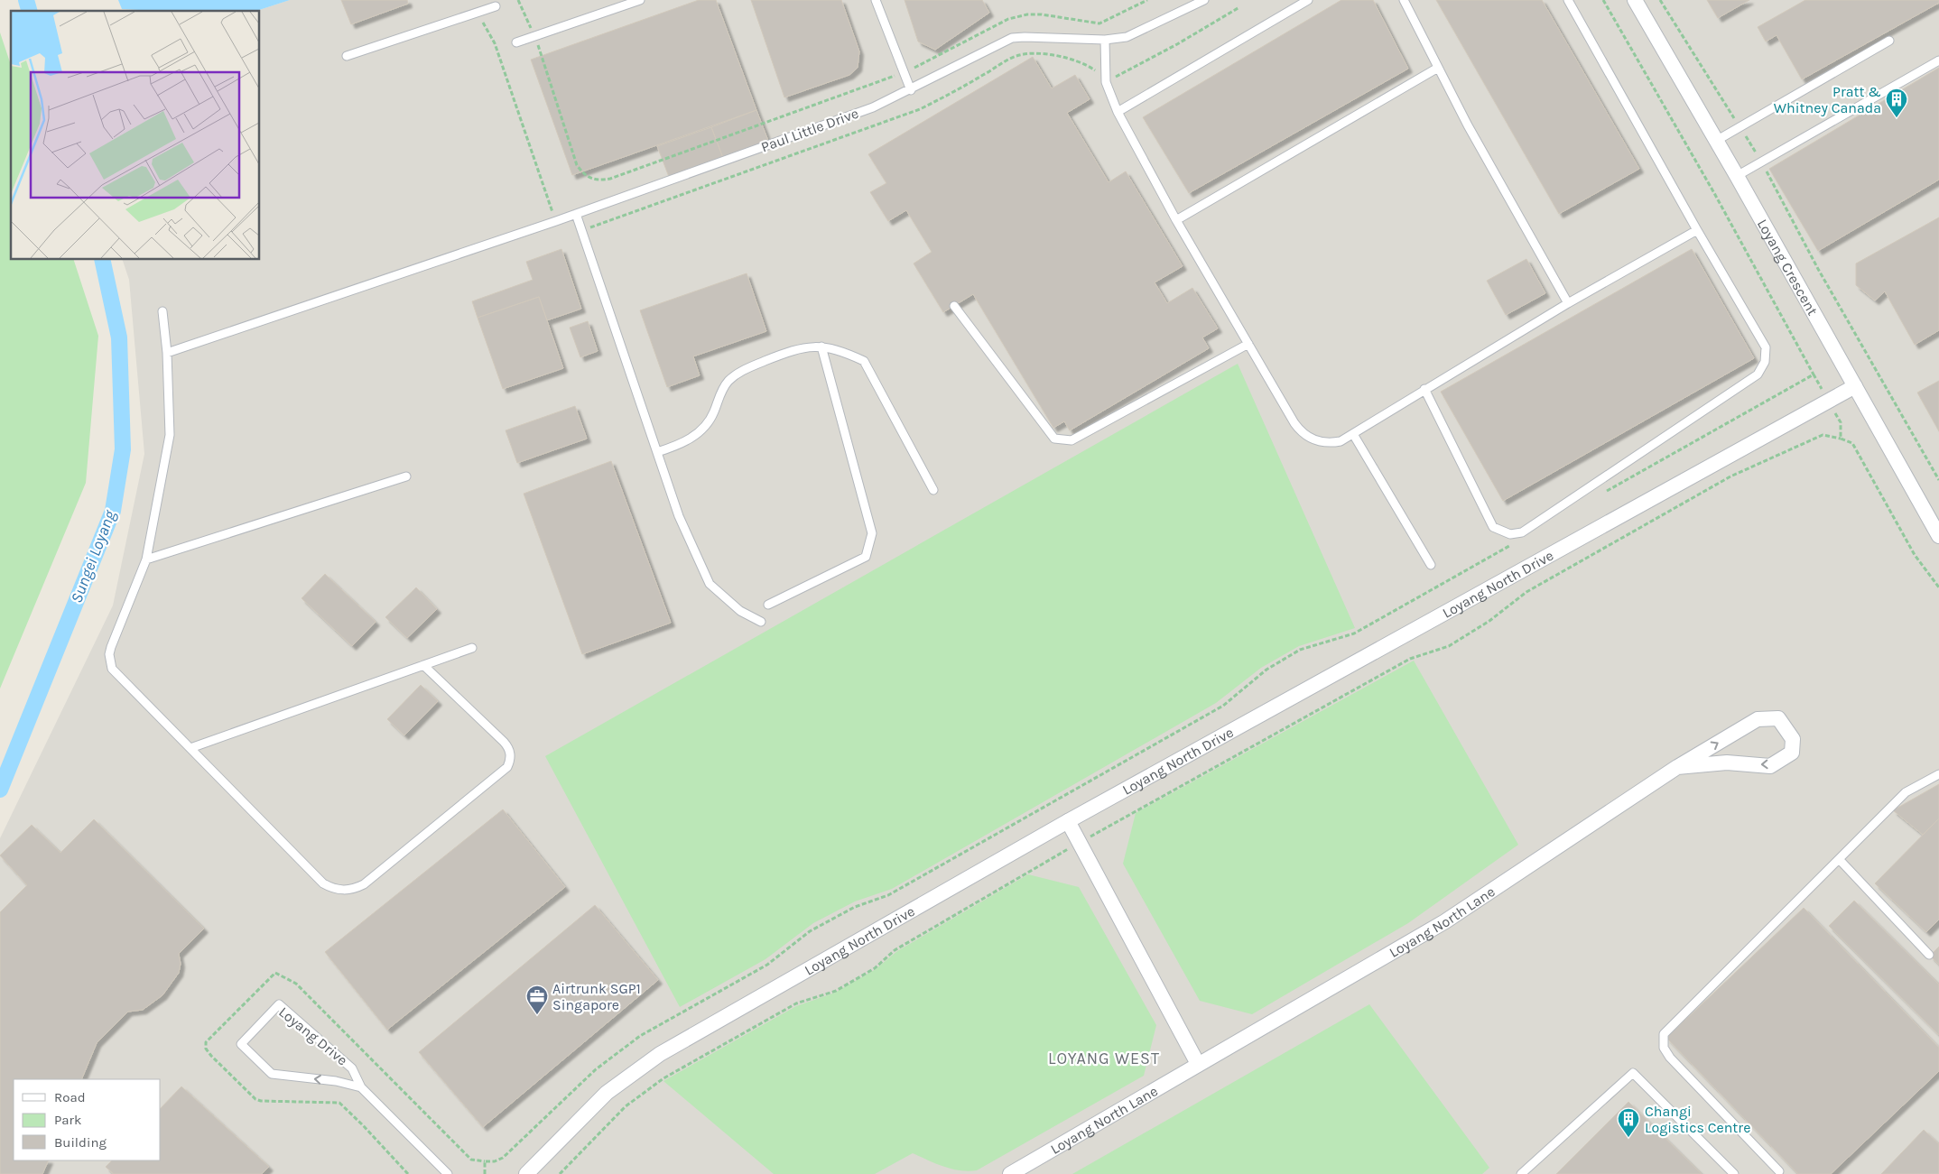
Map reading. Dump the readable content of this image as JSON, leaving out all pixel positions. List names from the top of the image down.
{
  "streets": {
    "street": ["Loyang Crescent", "Loyang North Drive", "Loyang North Lane"],
    "lane": ["Paul Little Drive", "Loyang Drive"]
  },
  "crossings": [
    ["Loyang Crescent", "Loyang North Drive"]
  ],
  "districts": ["LOYANG WEST"],
  "water": ["Sungei Loyang"],
  "places": {
    "building": ["Pratt & Whitney Canada", "Changi Logistics Centre"],
    "office": ["Airtrunk SGP1 Singapore"]
  },
  "legend": ["Road", "Park", "Building"]
}
